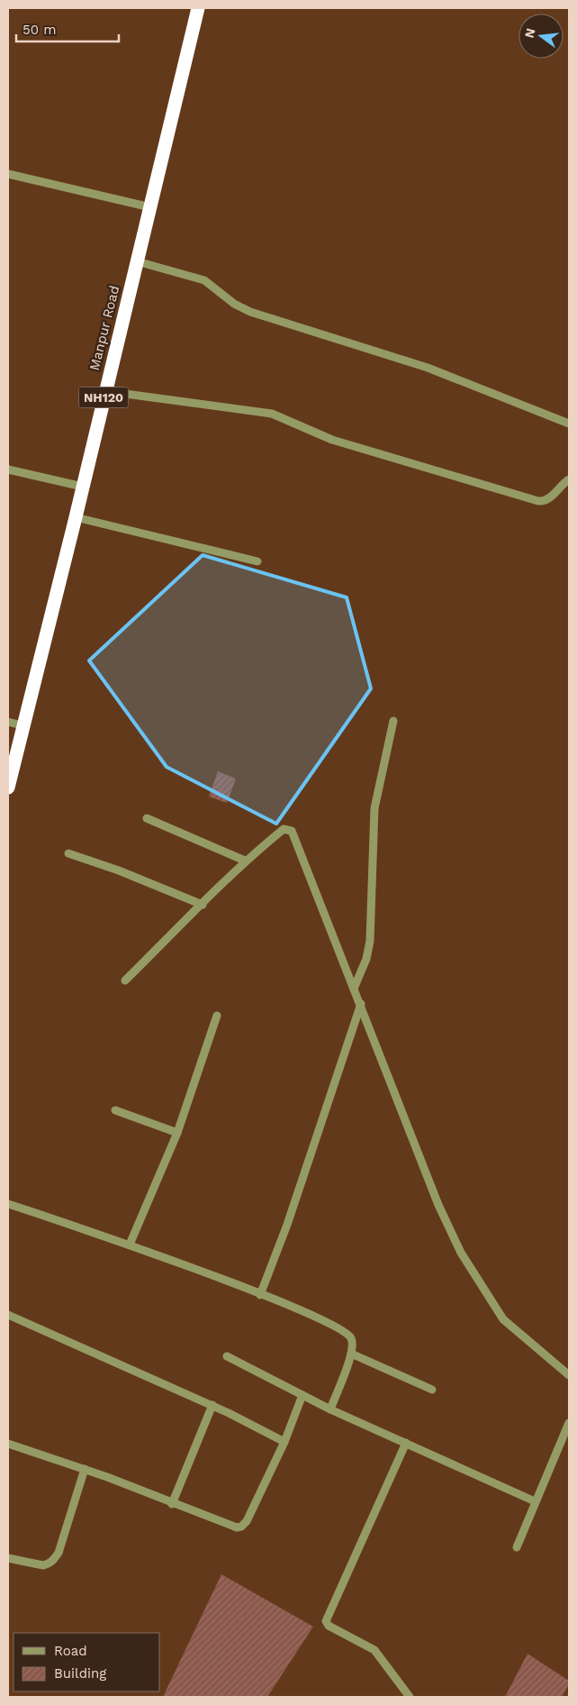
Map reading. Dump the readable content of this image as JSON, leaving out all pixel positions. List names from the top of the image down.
{
  "streets": {
    "highway": ["Manpur Road", "NH120"]
  },
  "legend": ["Road", "Building"],
  "scale_bar": "50 m",
  "north": "left"
}
